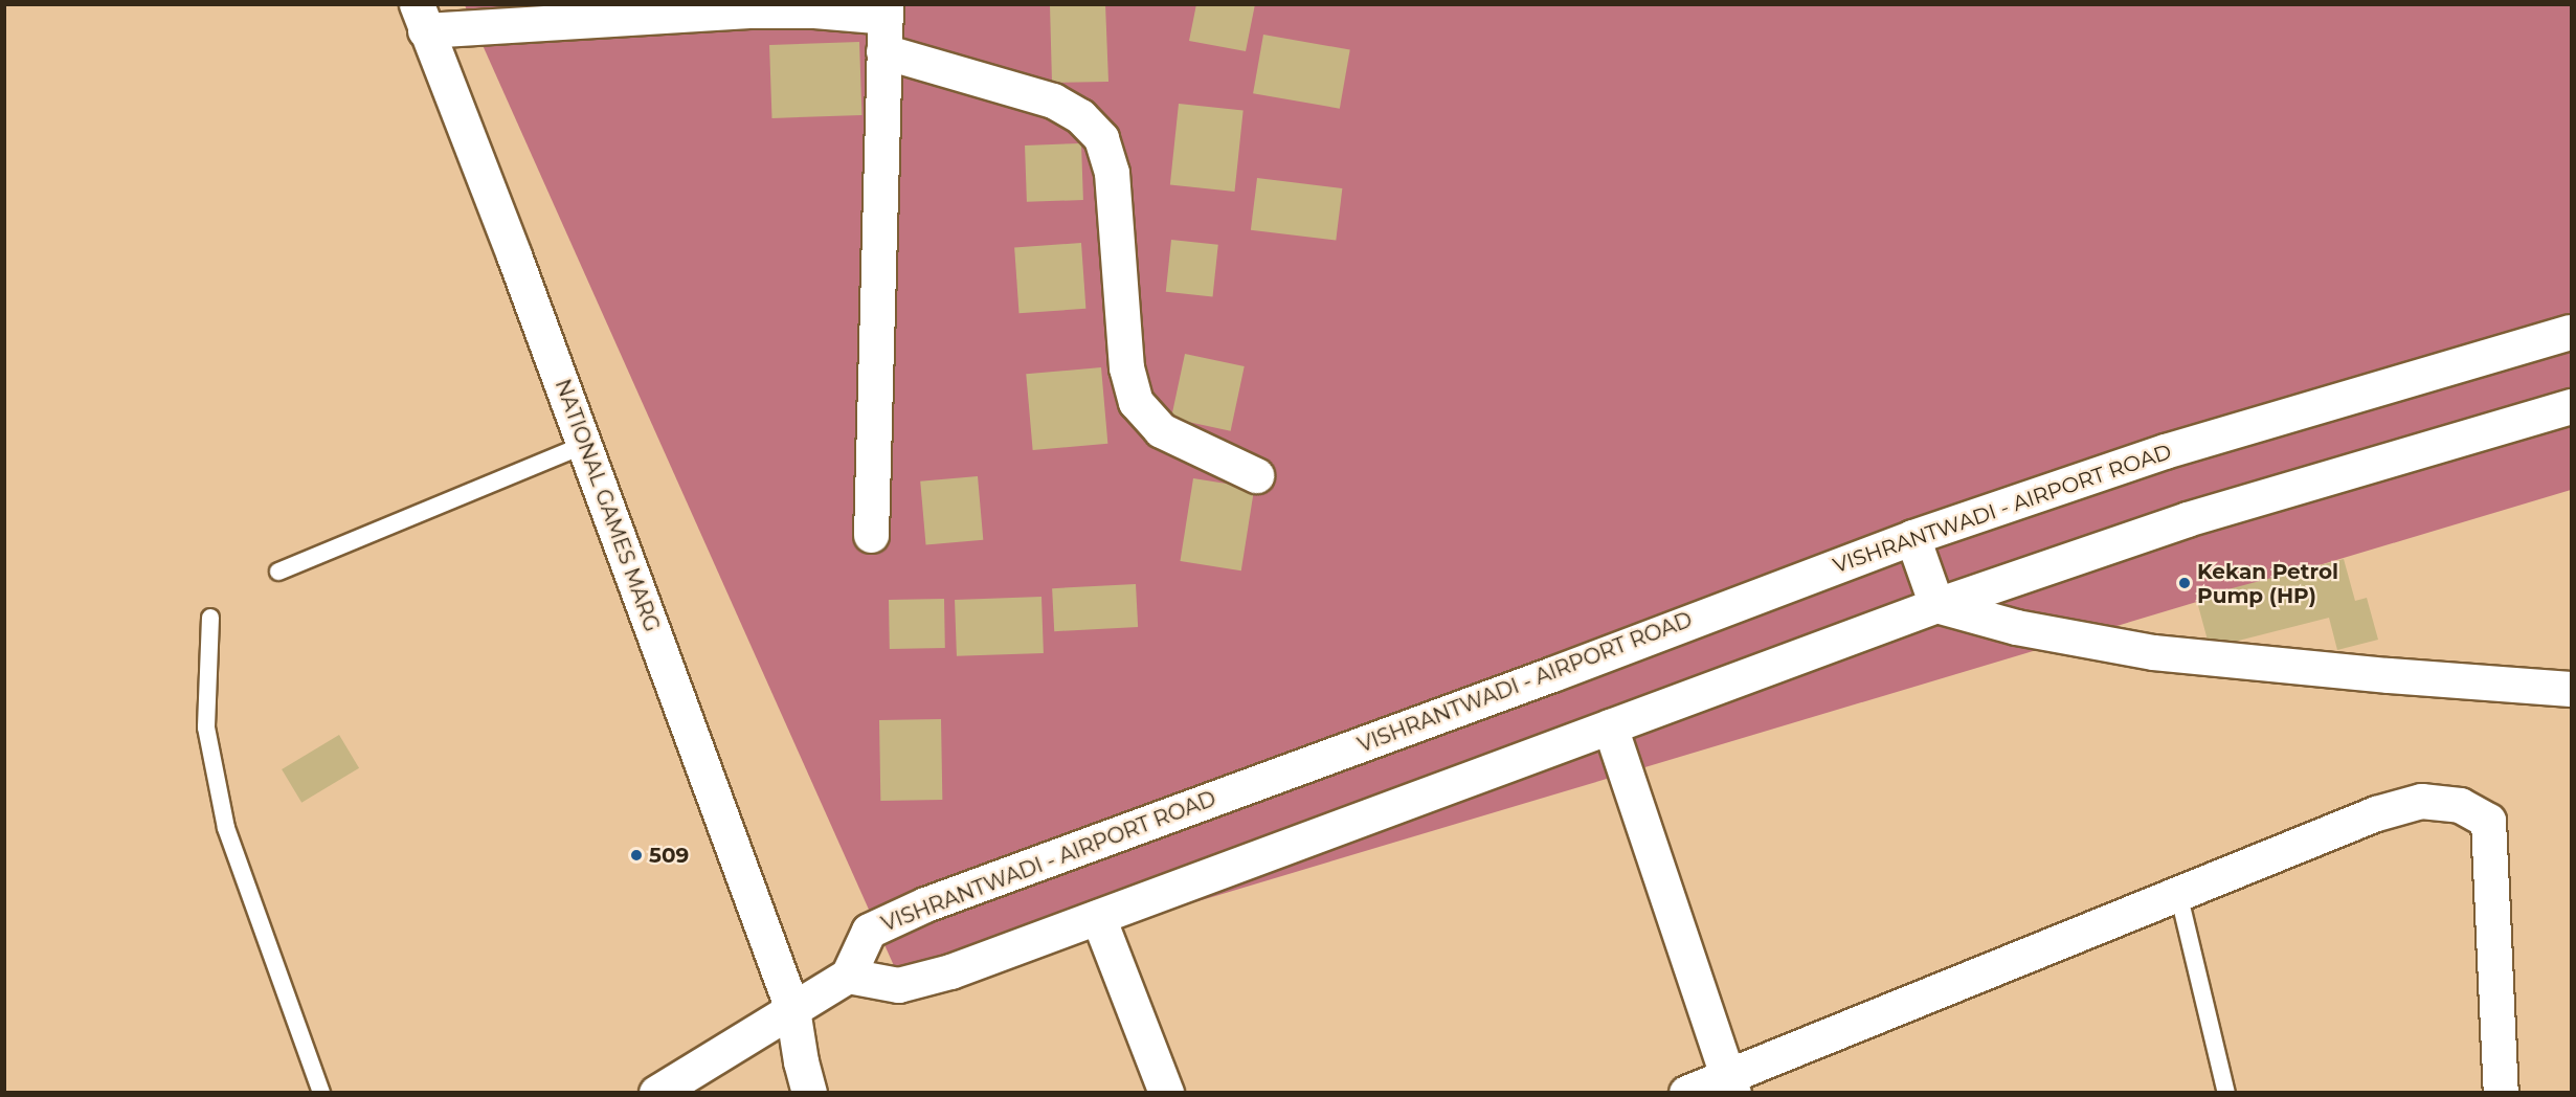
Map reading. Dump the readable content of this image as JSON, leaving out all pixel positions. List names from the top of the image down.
{
  "streets": {
    "main road": ["NATIONAL GAMES MARG", "VISHRANTWADI - AIRPORT ROAD"]
  },
  "places": ["Kekan Petrol Pump (HP)", "509"]
}
